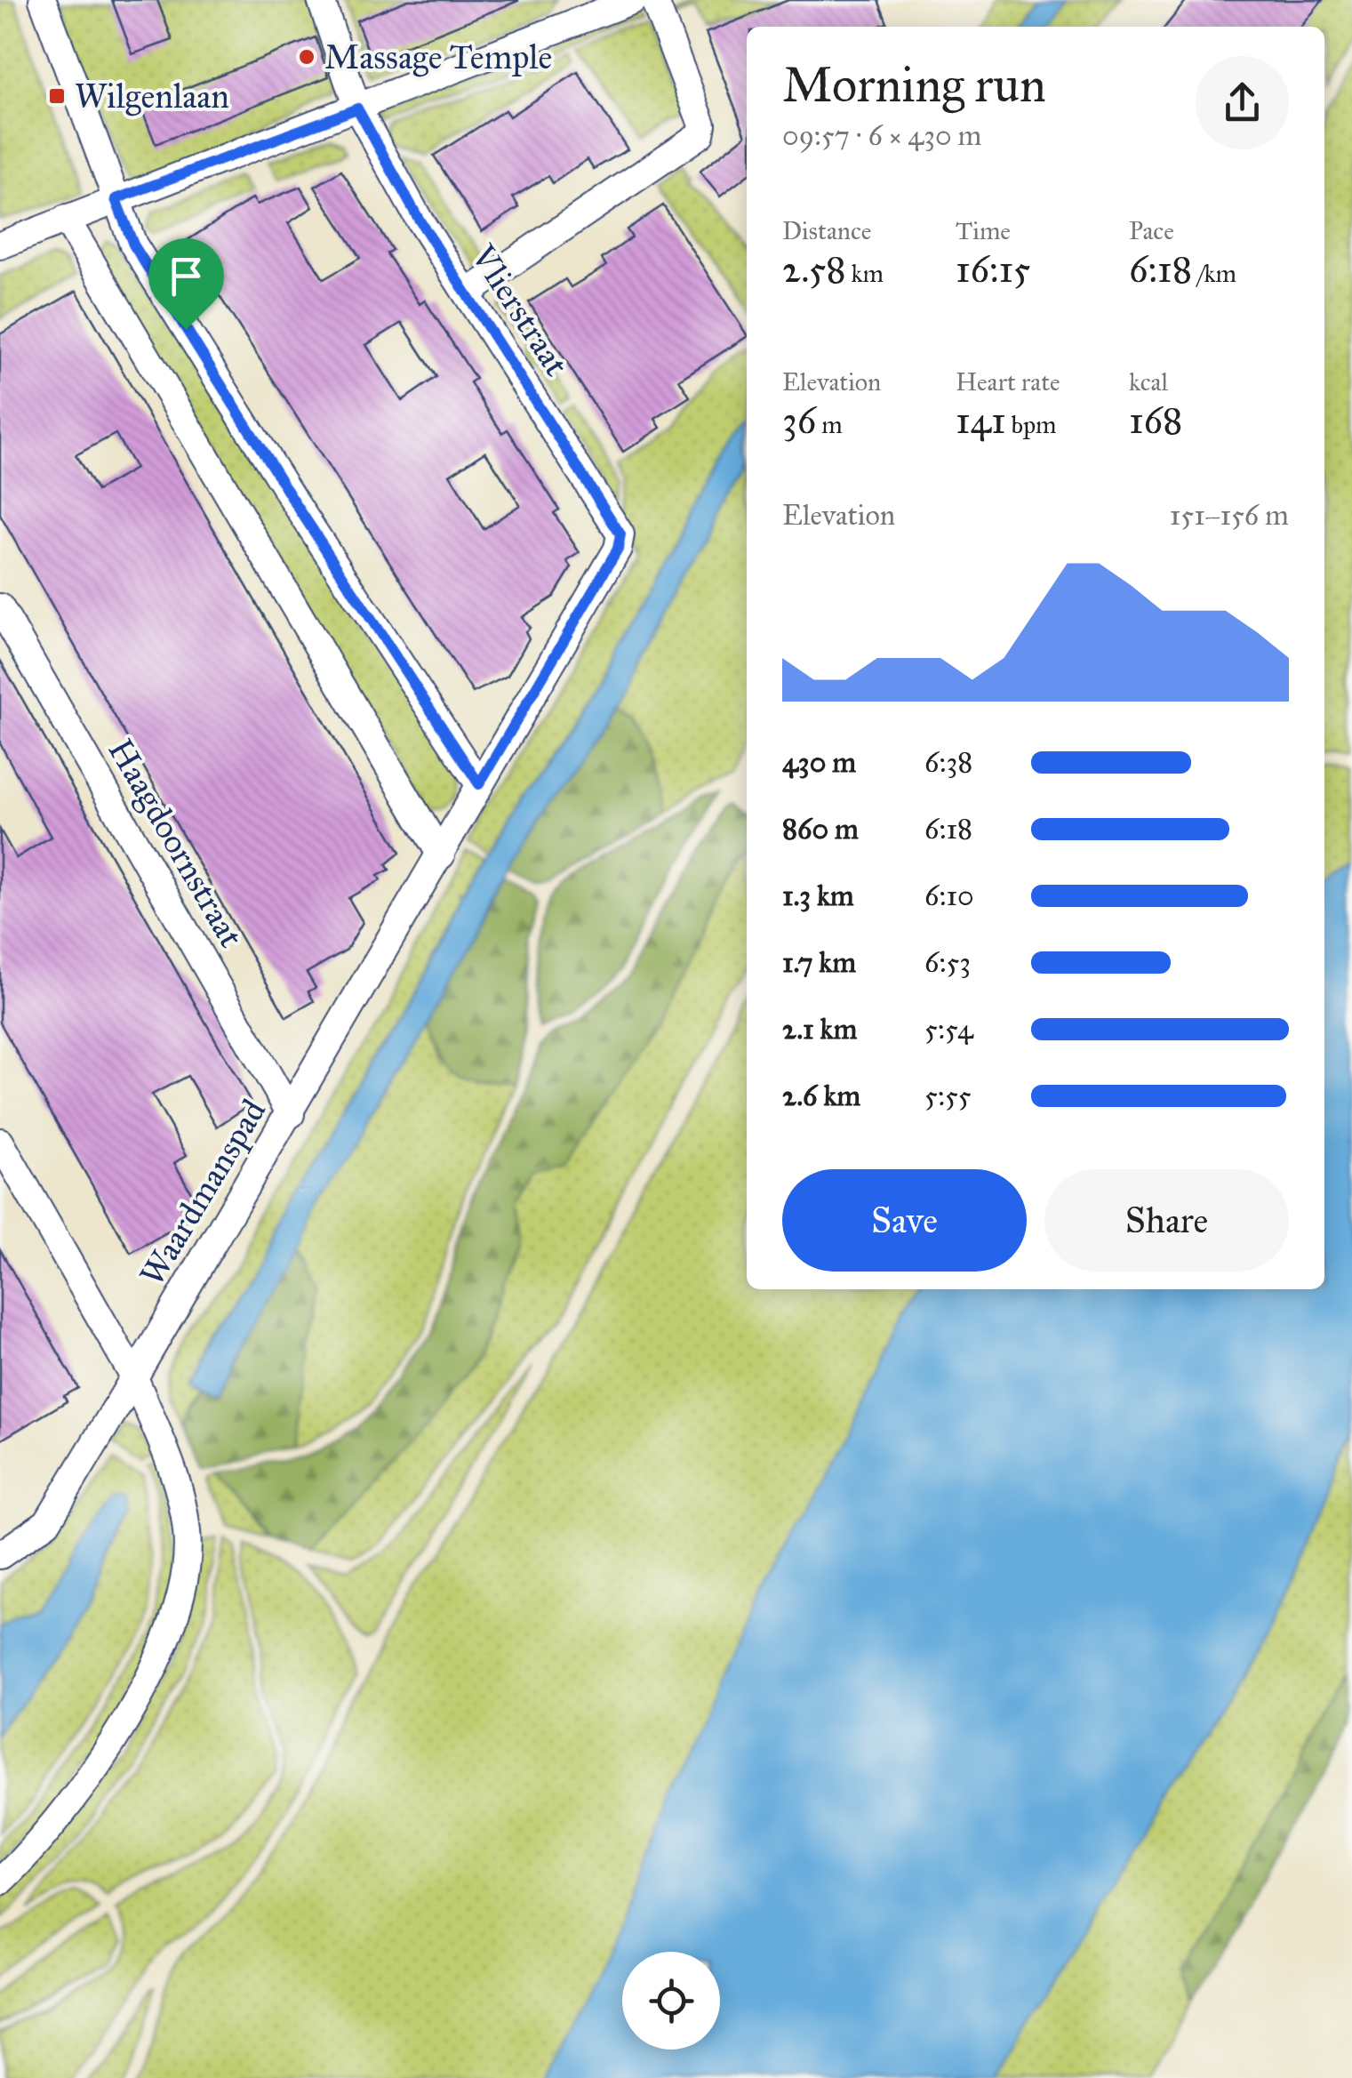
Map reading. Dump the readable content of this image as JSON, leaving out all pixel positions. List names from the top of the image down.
{
  "streets": {
    "street": ["Vlierstraat", "Haagdoornstraat", "Waardmanspad"]
  },
  "crossings": [
    ["Vlierstraat", "Waardmanspad"],
    ["Haagdoornstraat", "Waardmanspad"]
  ],
  "places": {
    "other": ["Massage Temple"],
    "transit": ["Wilgenlaan"]
  },
  "page": {
    "heading": ["Morning run", "09:57 · 6 × 430 m"],
    "stats": [
      ["Distance", "2.58 km"],
      ["Time", "16:15"],
      ["Pace", "6:18 /km"],
      ["Elevation", "36 m"],
      ["Heart rate", "141 bpm"],
      ["kcal", "168"]
    ],
    "chart": ["Elevation", "151–156 m"],
    "list": [
      {
        "name": "430 m",
        "note": "6:38"
      },
      {
        "name": "860 m",
        "note": "6:18"
      },
      {
        "name": "1.3 km",
        "note": "6:10"
      },
      {
        "name": "1.7 km",
        "note": "6:53"
      },
      {
        "name": "2.1 km",
        "note": "5:54"
      },
      {
        "name": "2.6 km",
        "note": "5:55"
      }
    ],
    "buttons": ["Save", "Share"]
  }
}
